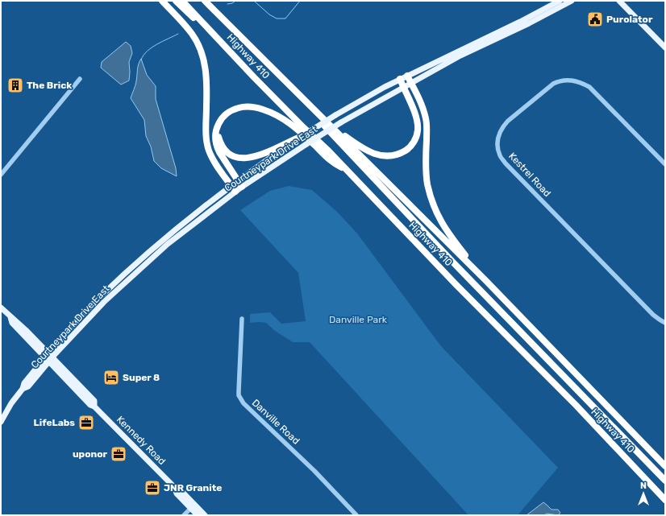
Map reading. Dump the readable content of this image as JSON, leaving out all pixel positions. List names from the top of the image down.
{
  "streets": {
    "highway": ["Highway 410"],
    "main road": ["Courtneypark Drive East", "Kennedy Road"],
    "street": ["Kestrel Road", "Danville Road"]
  },
  "crossings": [
    ["Courtneypark Drive East", "Kennedy Road"]
  ],
  "parks": ["Danville Park"],
  "places": {
    "public building": ["Purolator"],
    "building": ["The Brick"],
    "hotel": ["Super 8"],
    "office": ["LifeLabs", "uponor", "JNR Granite"]
  },
  "north": "top"
}
